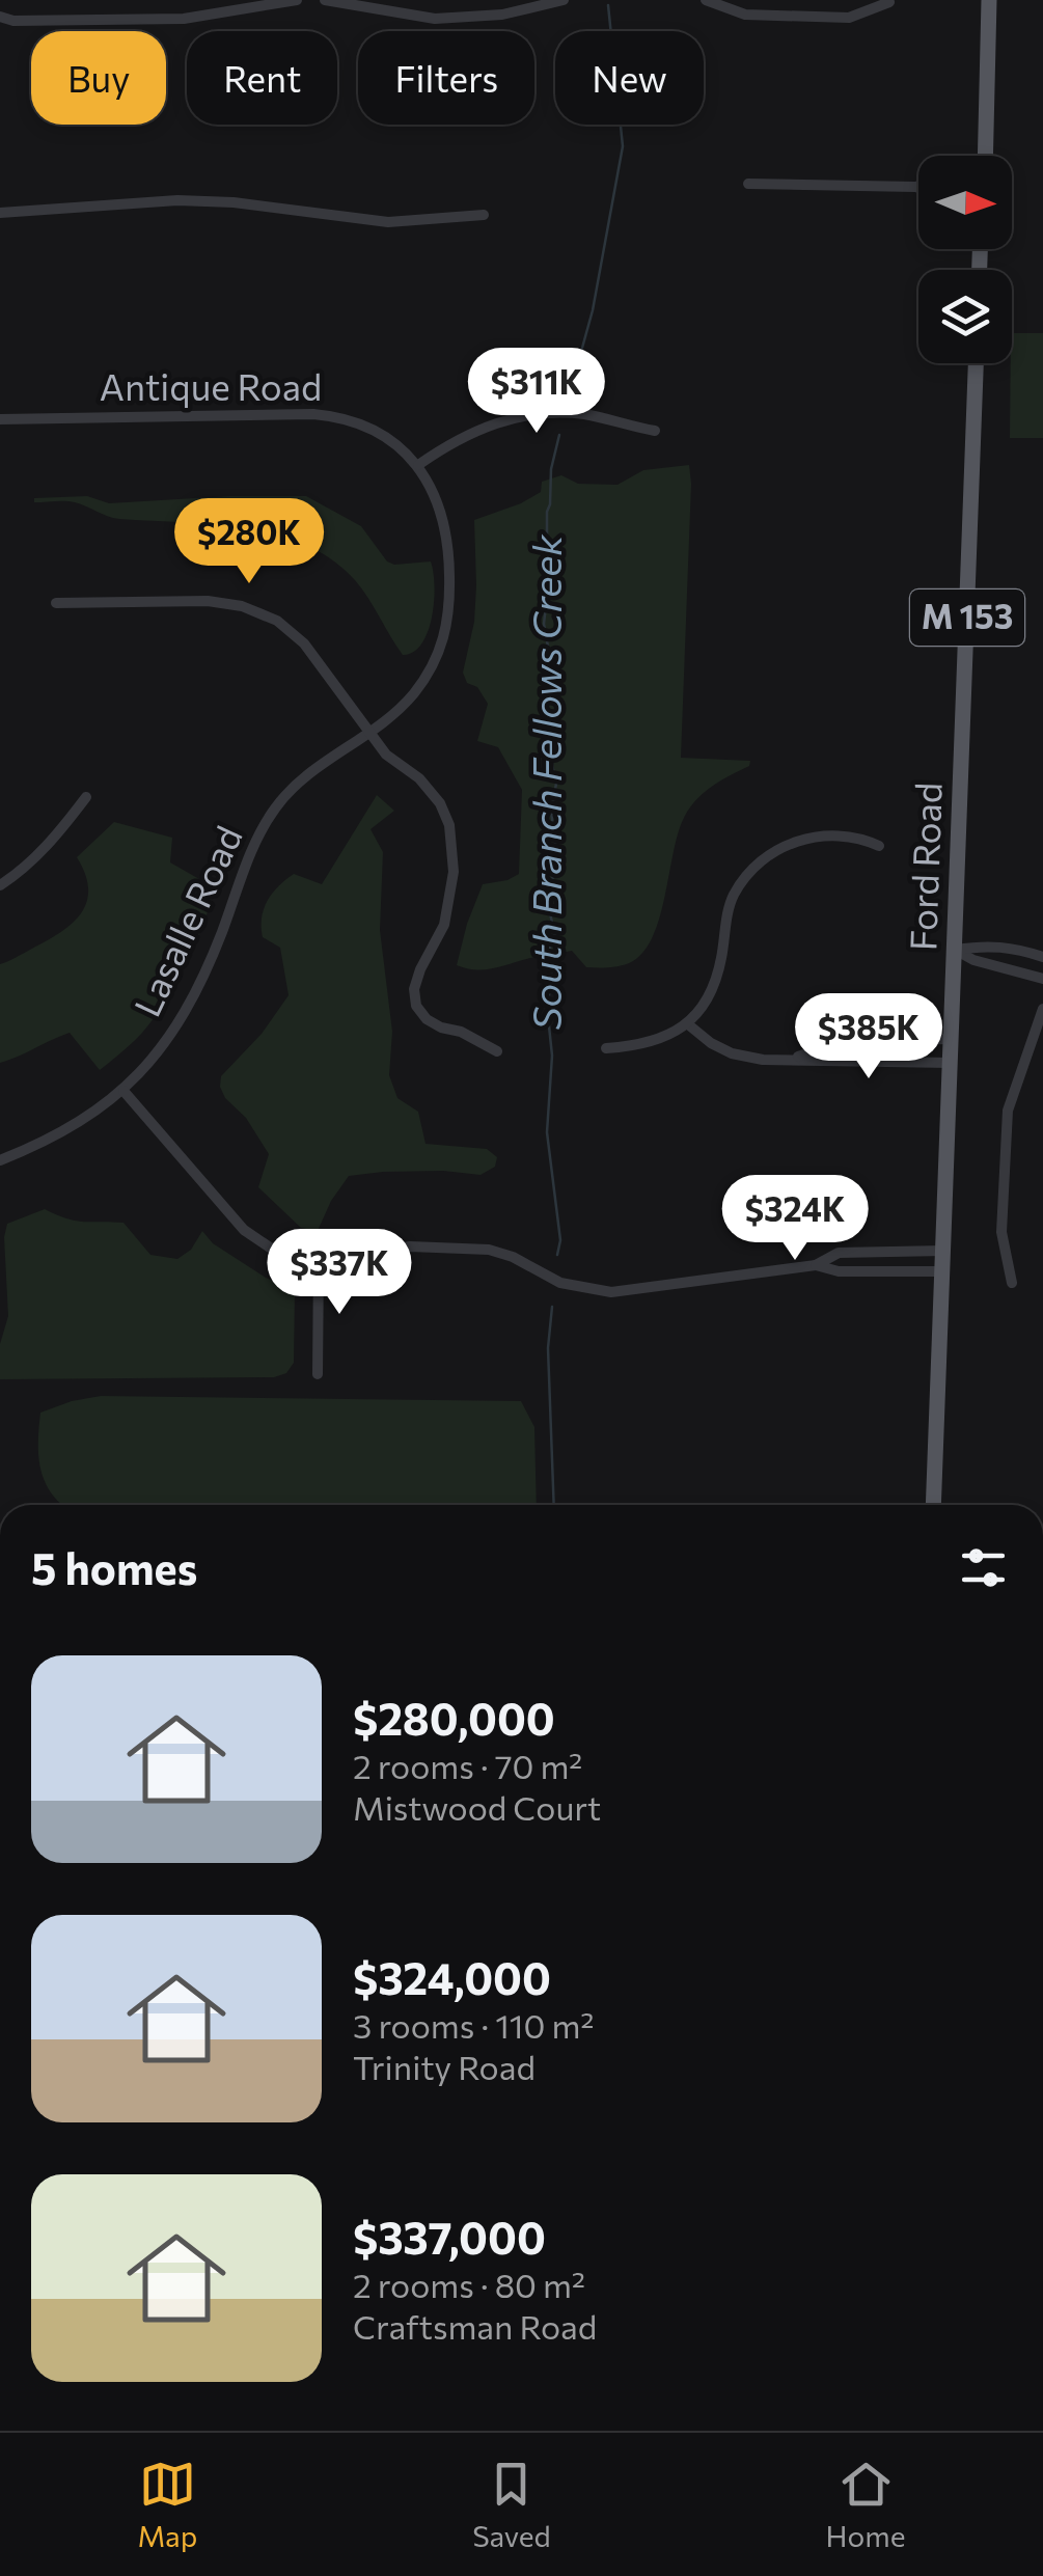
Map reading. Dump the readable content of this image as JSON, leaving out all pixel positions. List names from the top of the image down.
{
  "streets": {
    "main road": ["M 153", "Ford Road"],
    "street": ["Antique Road", "Lasalle Road"]
  },
  "crossings": [
    ["Antique Road", "Lasalle Road"]
  ],
  "water": ["South Branch Fellows Creek"],
  "north": "right",
  "page": {
    "chip": [
      "Buy",
      "Rent",
      "Filters",
      "New"
    ],
    "price": [
      "$311K",
      "$280K",
      "$385K",
      "$324K",
      "$337K"
    ],
    "heading": "5 homes",
    "list": [
      {
        "name": "$280,000",
        "note": "2 rooms · 70 m² · Mistwood Court"
      },
      {
        "name": "$324,000",
        "note": "3 rooms · 110 m² · Trinity Road"
      },
      {
        "name": "$337,000",
        "note": "2 rooms · 80 m² · Craftsman Road"
      }
    ],
    "tabs": ["Map", "Saved", "Home"]
  }
}
